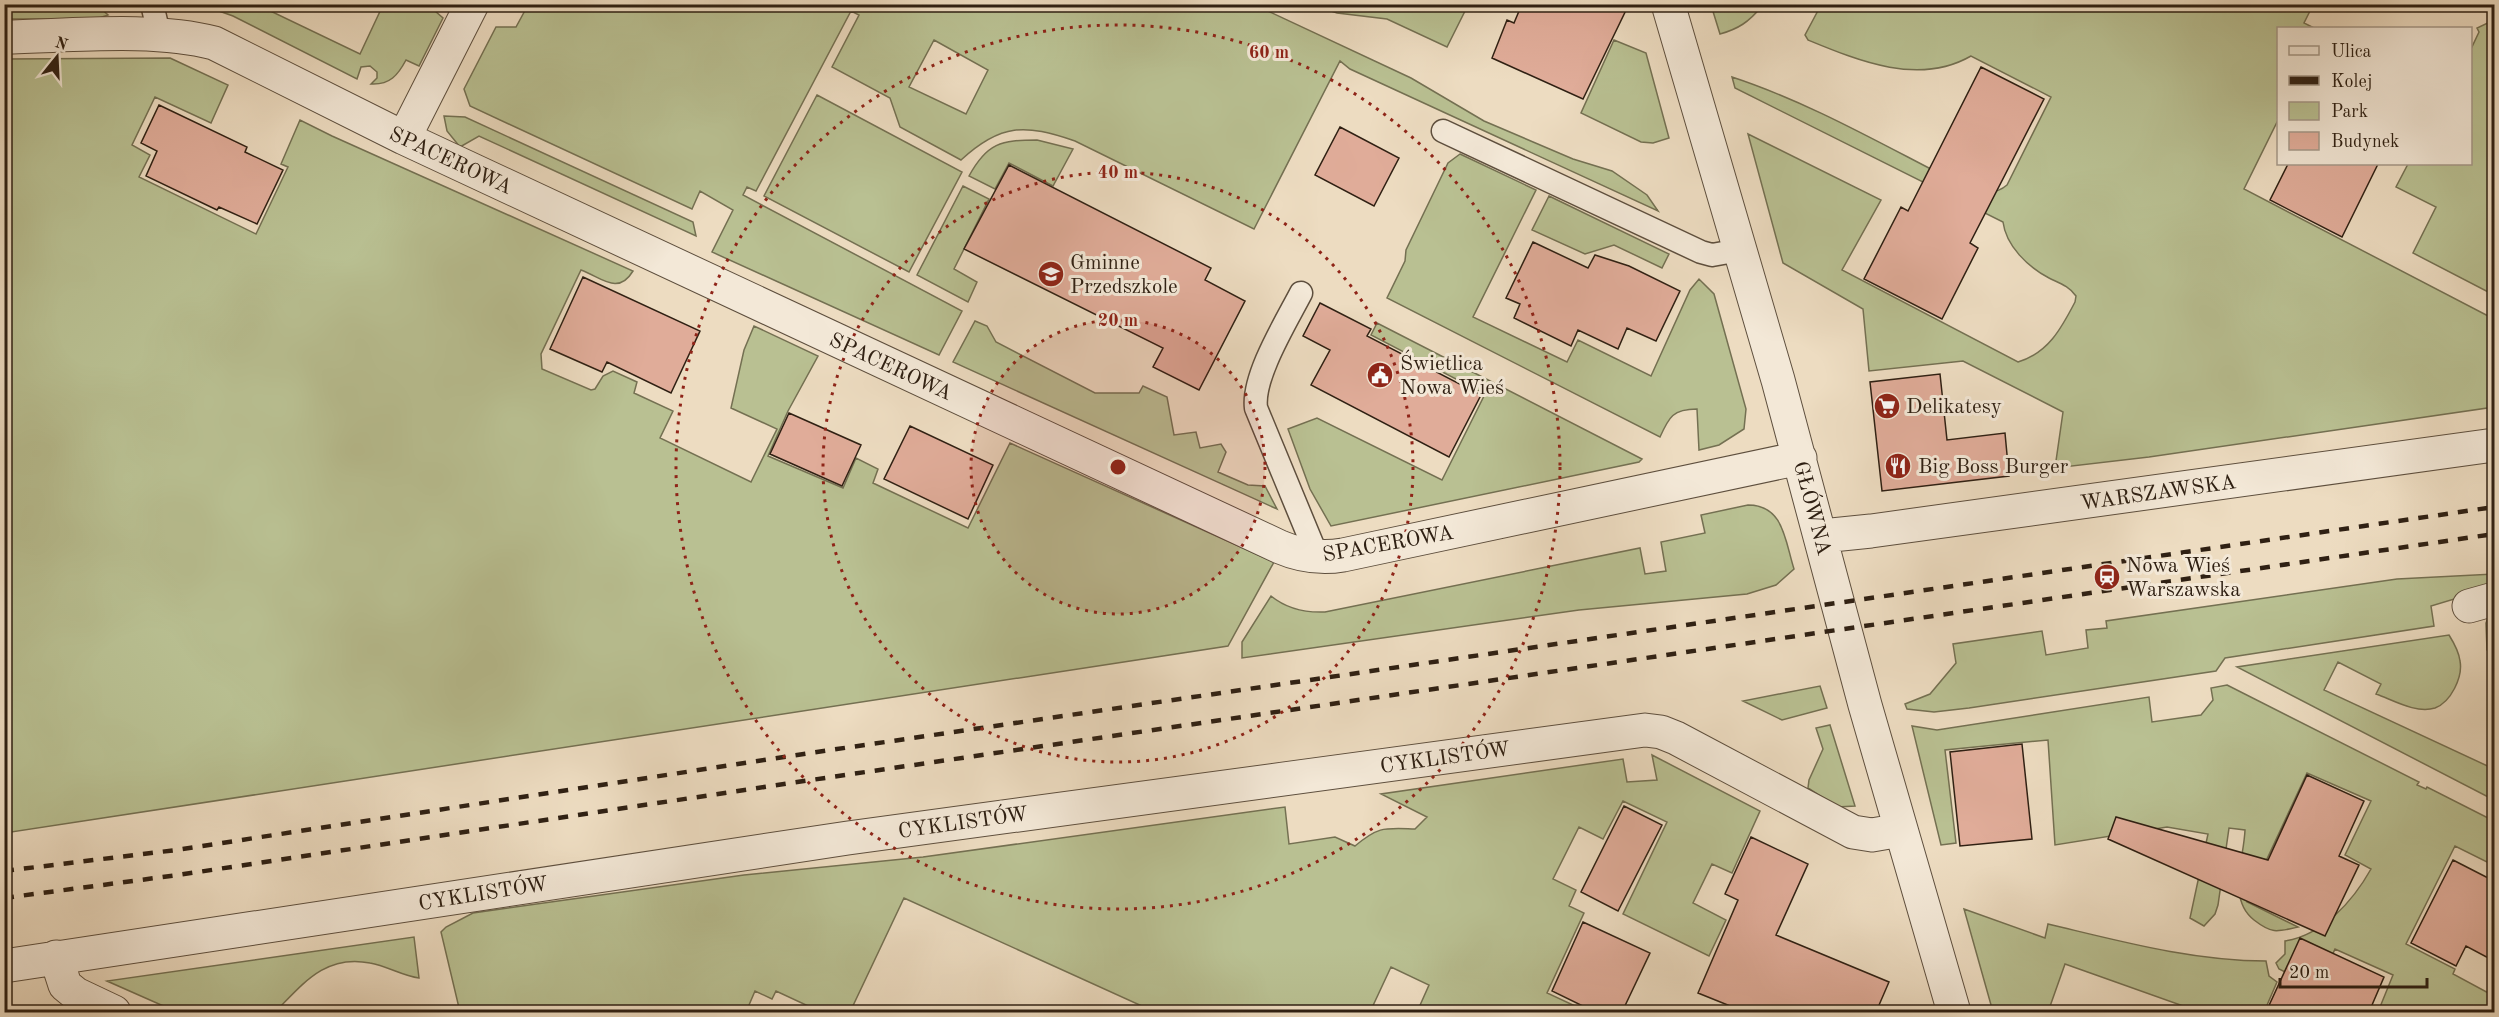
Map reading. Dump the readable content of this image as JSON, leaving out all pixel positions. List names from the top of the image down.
{
  "streets": {
    "street": [
      "SPACEROWA",
      "WARSZAWSKA",
      "GŁÓWNA",
      "CYKLISTÓW"
    ]
  },
  "crossings": [
    ["SPACEROWA", "GŁÓWNA"],
    ["WARSZAWSKA", "GŁÓWNA"],
    ["GŁÓWNA", "CYKLISTÓW"]
  ],
  "places": {
    "school or university": ["Gminne Przedszkole"],
    "public building": ["Świetlica Nowa Wieś"],
    "supermarket": ["Delikatesy"],
    "restaurant": ["Big Boss Burger"],
    "station": ["Nowa Wieś Warszawska"]
  },
  "legend": [
    "Ulica",
    "Kolej",
    "Park",
    "Budynek"
  ],
  "scale_bar": "20 m",
  "north": "top",
  "rings": ["60 m", "40 m", "20 m"]
}
